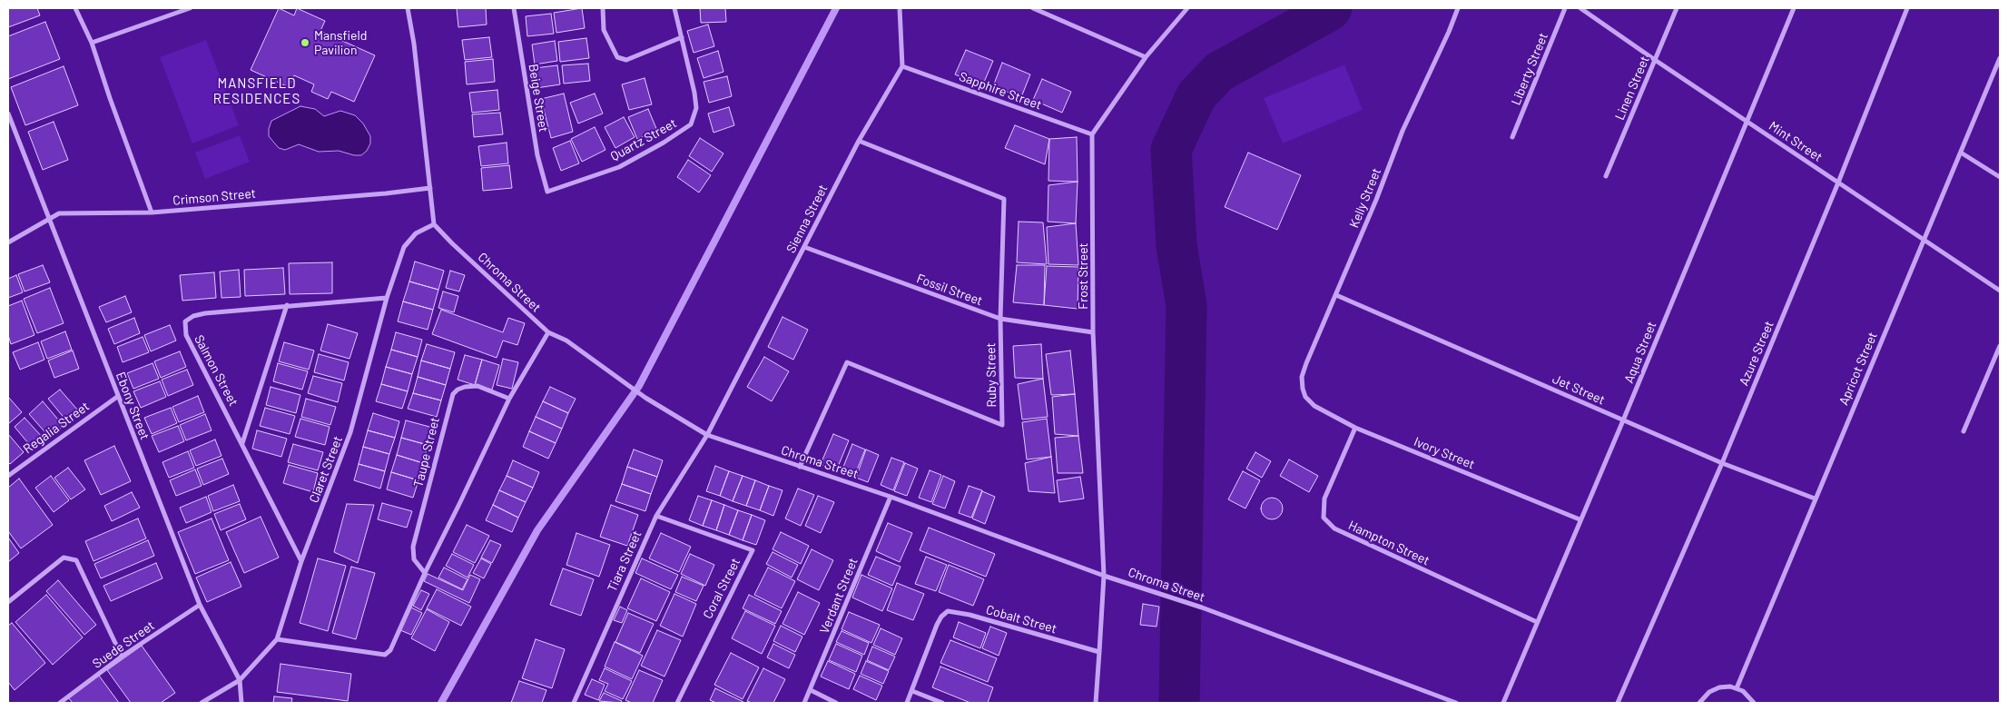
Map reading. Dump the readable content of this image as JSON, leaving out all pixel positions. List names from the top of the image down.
{
  "streets": {
    "street": [
      "Liberty Street",
      "Linen Street",
      "Sapphire Street",
      "Beige Street",
      "Quartz Street",
      "Mint Street",
      "Crimson Street",
      "Kelly Street",
      "Sienna Street",
      "Frost Street",
      "Chroma Street",
      "Fossil Street",
      "Aqua Street",
      "Azure Street",
      "Apricot Street",
      "Salmon Street",
      "Ruby Street",
      "Jet Street",
      "Ebony Street",
      "Regalia Street",
      "Taupe Street",
      "Ivory Street",
      "Claret Street",
      "Hampton Street",
      "Tiara Street",
      "Coral Street",
      "Verdant Street",
      "Cobalt Street",
      "Suede Street"
    ]
  },
  "crossings": [
    ["Linen Street", "Mint Street"],
    ["Sapphire Street", "Sienna Street"],
    ["Sapphire Street", "Frost Street"],
    ["Beige Street", "Quartz Street"],
    ["Mint Street", "Aqua Street"],
    ["Mint Street", "Azure Street"],
    ["Mint Street", "Apricot Street"],
    ["Crimson Street", "Ebony Street"],
    ["Kelly Street", "Jet Street"],
    ["Kelly Street", "Ivory Street"],
    ["Sienna Street", "Chroma Street"],
    ["Sienna Street", "Fossil Street"],
    ["Sienna Street", "Ruby Street"],
    ["Sienna Street", "Tiara Street"],
    ["Frost Street", "Chroma Street"],
    ["Frost Street", "Fossil Street"],
    ["Chroma Street", "Ruby Street"],
    ["Chroma Street", "Claret Street"],
    ["Chroma Street", "Tiara Street"],
    ["Chroma Street", "Verdant Street"],
    ["Fossil Street", "Ruby Street"],
    ["Aqua Street", "Jet Street"],
    ["Aqua Street", "Ivory Street"],
    ["Aqua Street", "Hampton Street"],
    ["Azure Street", "Jet Street"],
    ["Apricot Street", "Jet Street"],
    ["Salmon Street", "Claret Street"],
    ["Ebony Street", "Regalia Street"],
    ["Ebony Street", "Claret Street"],
    ["Ebony Street", "Suede Street"],
    ["Ivory Street", "Hampton Street"],
    ["Tiara Street", "Coral Street"]
  ],
  "districts": ["MANSFIELD RESIDENCES"],
  "places": ["Mansfield Pavilion"]
}
